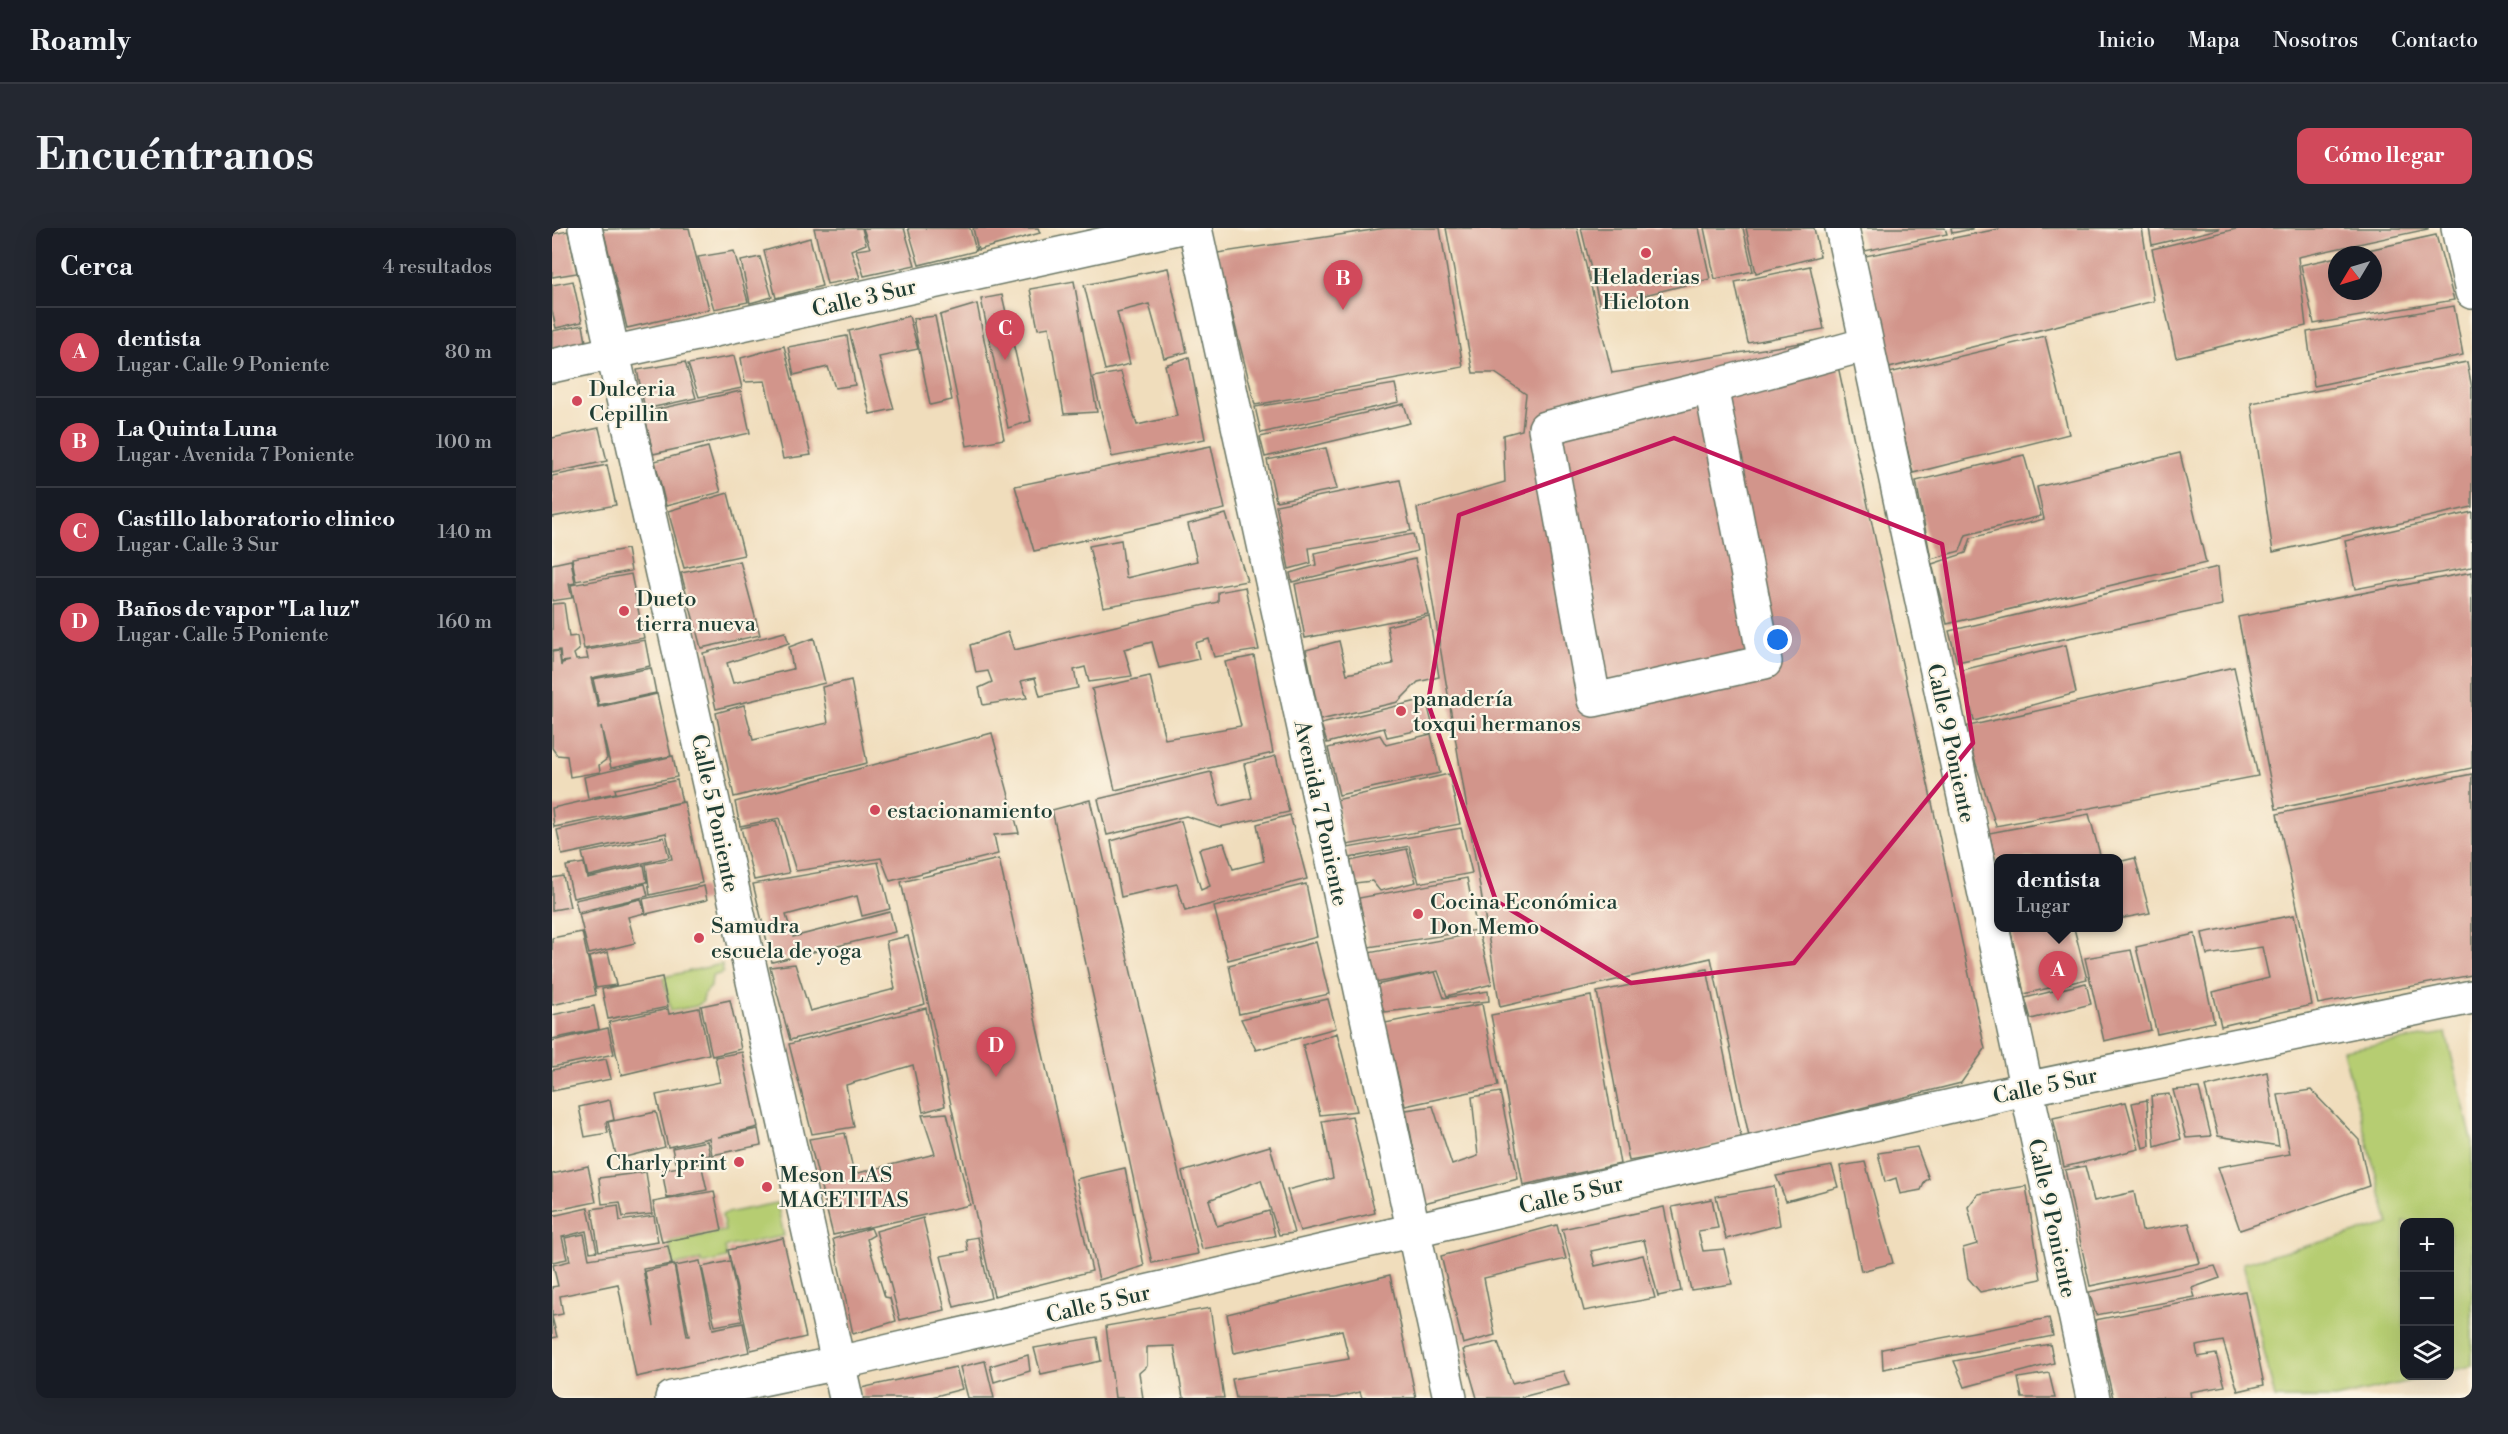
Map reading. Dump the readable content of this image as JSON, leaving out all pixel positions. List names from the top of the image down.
{
  "streets": {
    "street": [
      "Calle 3 Sur",
      "Calle 9 Poniente",
      "Calle 5 Poniente",
      "Avenida 7 Poniente",
      "Calle 5 Sur"
    ]
  },
  "crossings": [
    ["Calle 3 Sur", "Calle 5 Poniente"],
    ["Calle 9 Poniente", "Calle 5 Sur"],
    ["Calle 5 Poniente", "Calle 5 Sur"],
    ["Avenida 7 Poniente", "Calle 5 Sur"]
  ],
  "places": [
    "Heladerias Hieloton",
    "Dulceria Cepillin",
    "Dueto tierra nueva",
    "panadería toxqui hermanos",
    "estacionamiento",
    "Cocina Económica Don Memo",
    "Samudra escuela de yoga",
    "Charly print",
    "Meson LAS MACETITAS"
  ],
  "north": "bottom left",
  "page": {
    "header": "Roamly",
    "nav": [
      "Inicio",
      "Mapa",
      "Nosotros",
      "Contacto"
    ],
    "buttons": "Cómo llegar",
    "title": "Encuéntranos",
    "heading": ["Cerca", "4 resultados"],
    "pins": [
      "B",
      "C",
      "A",
      "D"
    ],
    "list": [
      {
        "mark": "A",
        "name": "dentista",
        "note": "Lugar · Calle 9 Poniente",
        "value": "80 m"
      },
      {
        "mark": "B",
        "name": "La Quinta Luna",
        "note": "Lugar · Avenida 7 Poniente",
        "value": "100 m"
      },
      {
        "mark": "C",
        "name": "Castillo laboratorio clinico",
        "note": "Lugar · Calle 3 Sur",
        "value": "140 m"
      },
      {
        "mark": "D",
        "name": "Baños de vapor \"La luz\"",
        "note": "Lugar · Calle 5 Poniente",
        "value": "160 m"
      }
    ],
    "popup": ["dentista", "Lugar"],
    "map_buttons": ["+", "−"]
  }
}
